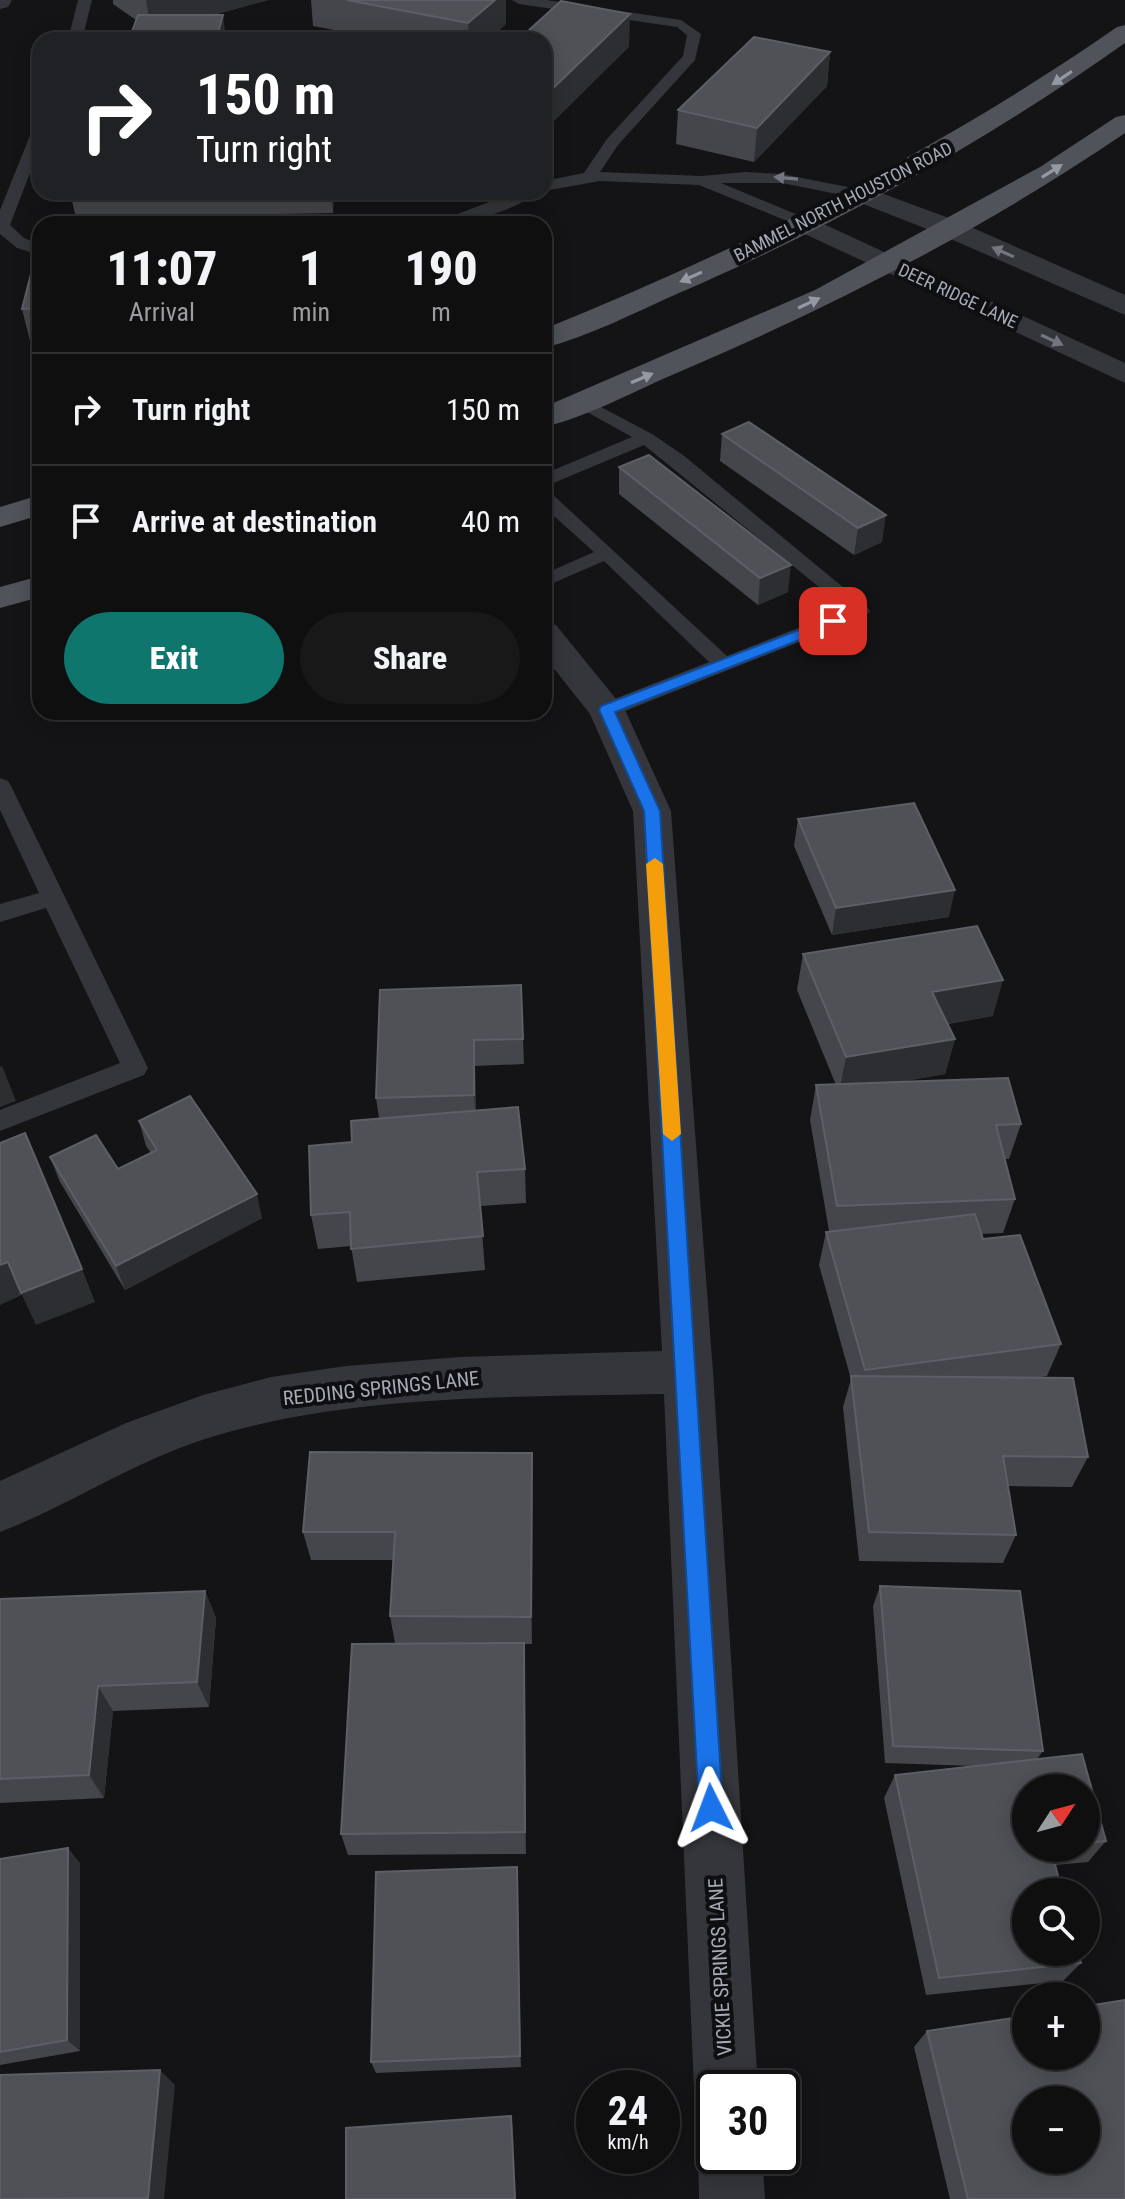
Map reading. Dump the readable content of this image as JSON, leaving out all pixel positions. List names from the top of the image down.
{
  "streets": {
    "main road": ["BAMMEL NORTH HOUSTON ROAD"],
    "street": ["DEER RIDGE LANE", "REDDING SPRINGS LANE", "VICKIE SPRINGS LANE"]
  },
  "crossings": [
    ["BAMMEL NORTH HOUSTON ROAD", "DEER RIDGE LANE"],
    ["REDDING SPRINGS LANE", "VICKIE SPRINGS LANE"]
  ],
  "north": "top right",
  "page": {
    "turn": ["150 m", "Turn right"],
    "eta": [
      "11:07",
      "Arrival",
      "1",
      "min",
      "190",
      "m"
    ],
    "list": [
      {
        "name": "Turn right",
        "value": "150 m"
      },
      {
        "name": "Arrive at destination",
        "value": "40 m"
      }
    ],
    "buttons": ["Exit", "Share"],
    "map_buttons": ["+", "−"],
    "speed": "24 km/h",
    "limit": "30"
  }
}
